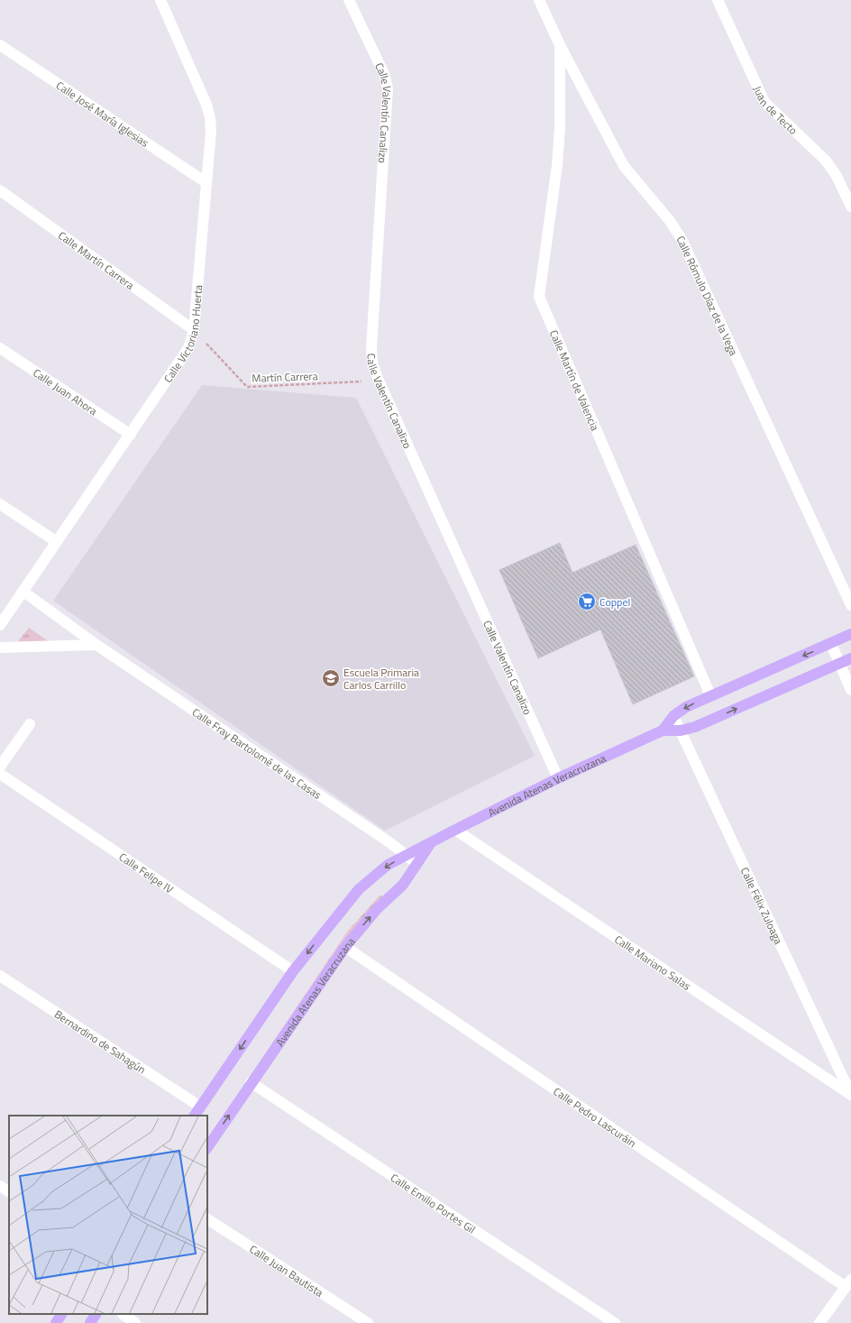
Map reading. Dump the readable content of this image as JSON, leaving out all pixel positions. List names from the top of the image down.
{
  "streets": {
    "main road": ["Avenida Atenas Veracruzana"],
    "street": [
      "Juan de Tecto",
      "Calle José María Iglesias",
      "Calle Valentín Canalizo",
      "Calle Martín Carrera",
      "Calle Rómulo Díaz de la Vega",
      "Calle Victoriano Huerta",
      "Calle Martín de Valencia",
      "Calle Juan Ahora",
      "Calle Fray Bartolomé de las Casas",
      "Calle Felipe IV",
      "Calle Félix Zuloaga",
      "Calle Mariano Salas",
      "Bernardino de Sahagún",
      "Calle Pedro Lascuráin",
      "Calle Emilio Portes Gil",
      "Calle Juan Bautista"
    ],
    "path": ["Martín Carrera"]
  },
  "crossings": [
    ["Calle José María Iglesias", "Calle Victoriano Huerta"],
    ["Calle Valentín Canalizo", "Martín Carrera"],
    ["Calle Valentín Canalizo", "Avenida Atenas Veracruzana"],
    ["Calle Martín Carrera", "Calle Victoriano Huerta"],
    ["Calle Martín Carrera", "Martín Carrera"],
    ["Calle Rómulo Díaz de la Vega", "Calle Martín de Valencia"],
    ["Calle Victoriano Huerta", "Martín Carrera"],
    ["Calle Victoriano Huerta", "Calle Juan Ahora"],
    ["Calle Victoriano Huerta", "Calle Fray Bartolomé de las Casas"],
    ["Calle Martín de Valencia", "Avenida Atenas Veracruzana"],
    ["Calle Fray Bartolomé de las Casas", "Avenida Atenas Veracruzana"],
    ["Avenida Atenas Veracruzana", "Calle Felipe IV"],
    ["Avenida Atenas Veracruzana", "Calle Félix Zuloaga"],
    ["Avenida Atenas Veracruzana", "Calle Mariano Salas"],
    ["Avenida Atenas Veracruzana", "Bernardino de Sahagún"],
    ["Avenida Atenas Veracruzana", "Calle Pedro Lascuráin"],
    ["Avenida Atenas Veracruzana", "Calle Emilio Portes Gil"],
    ["Calle Félix Zuloaga", "Calle Mariano Salas"]
  ],
  "places": {
    "supermarket": ["Coppel"],
    "school or university": ["Escuela Primaria Carlos Carrillo"]
  }
}
